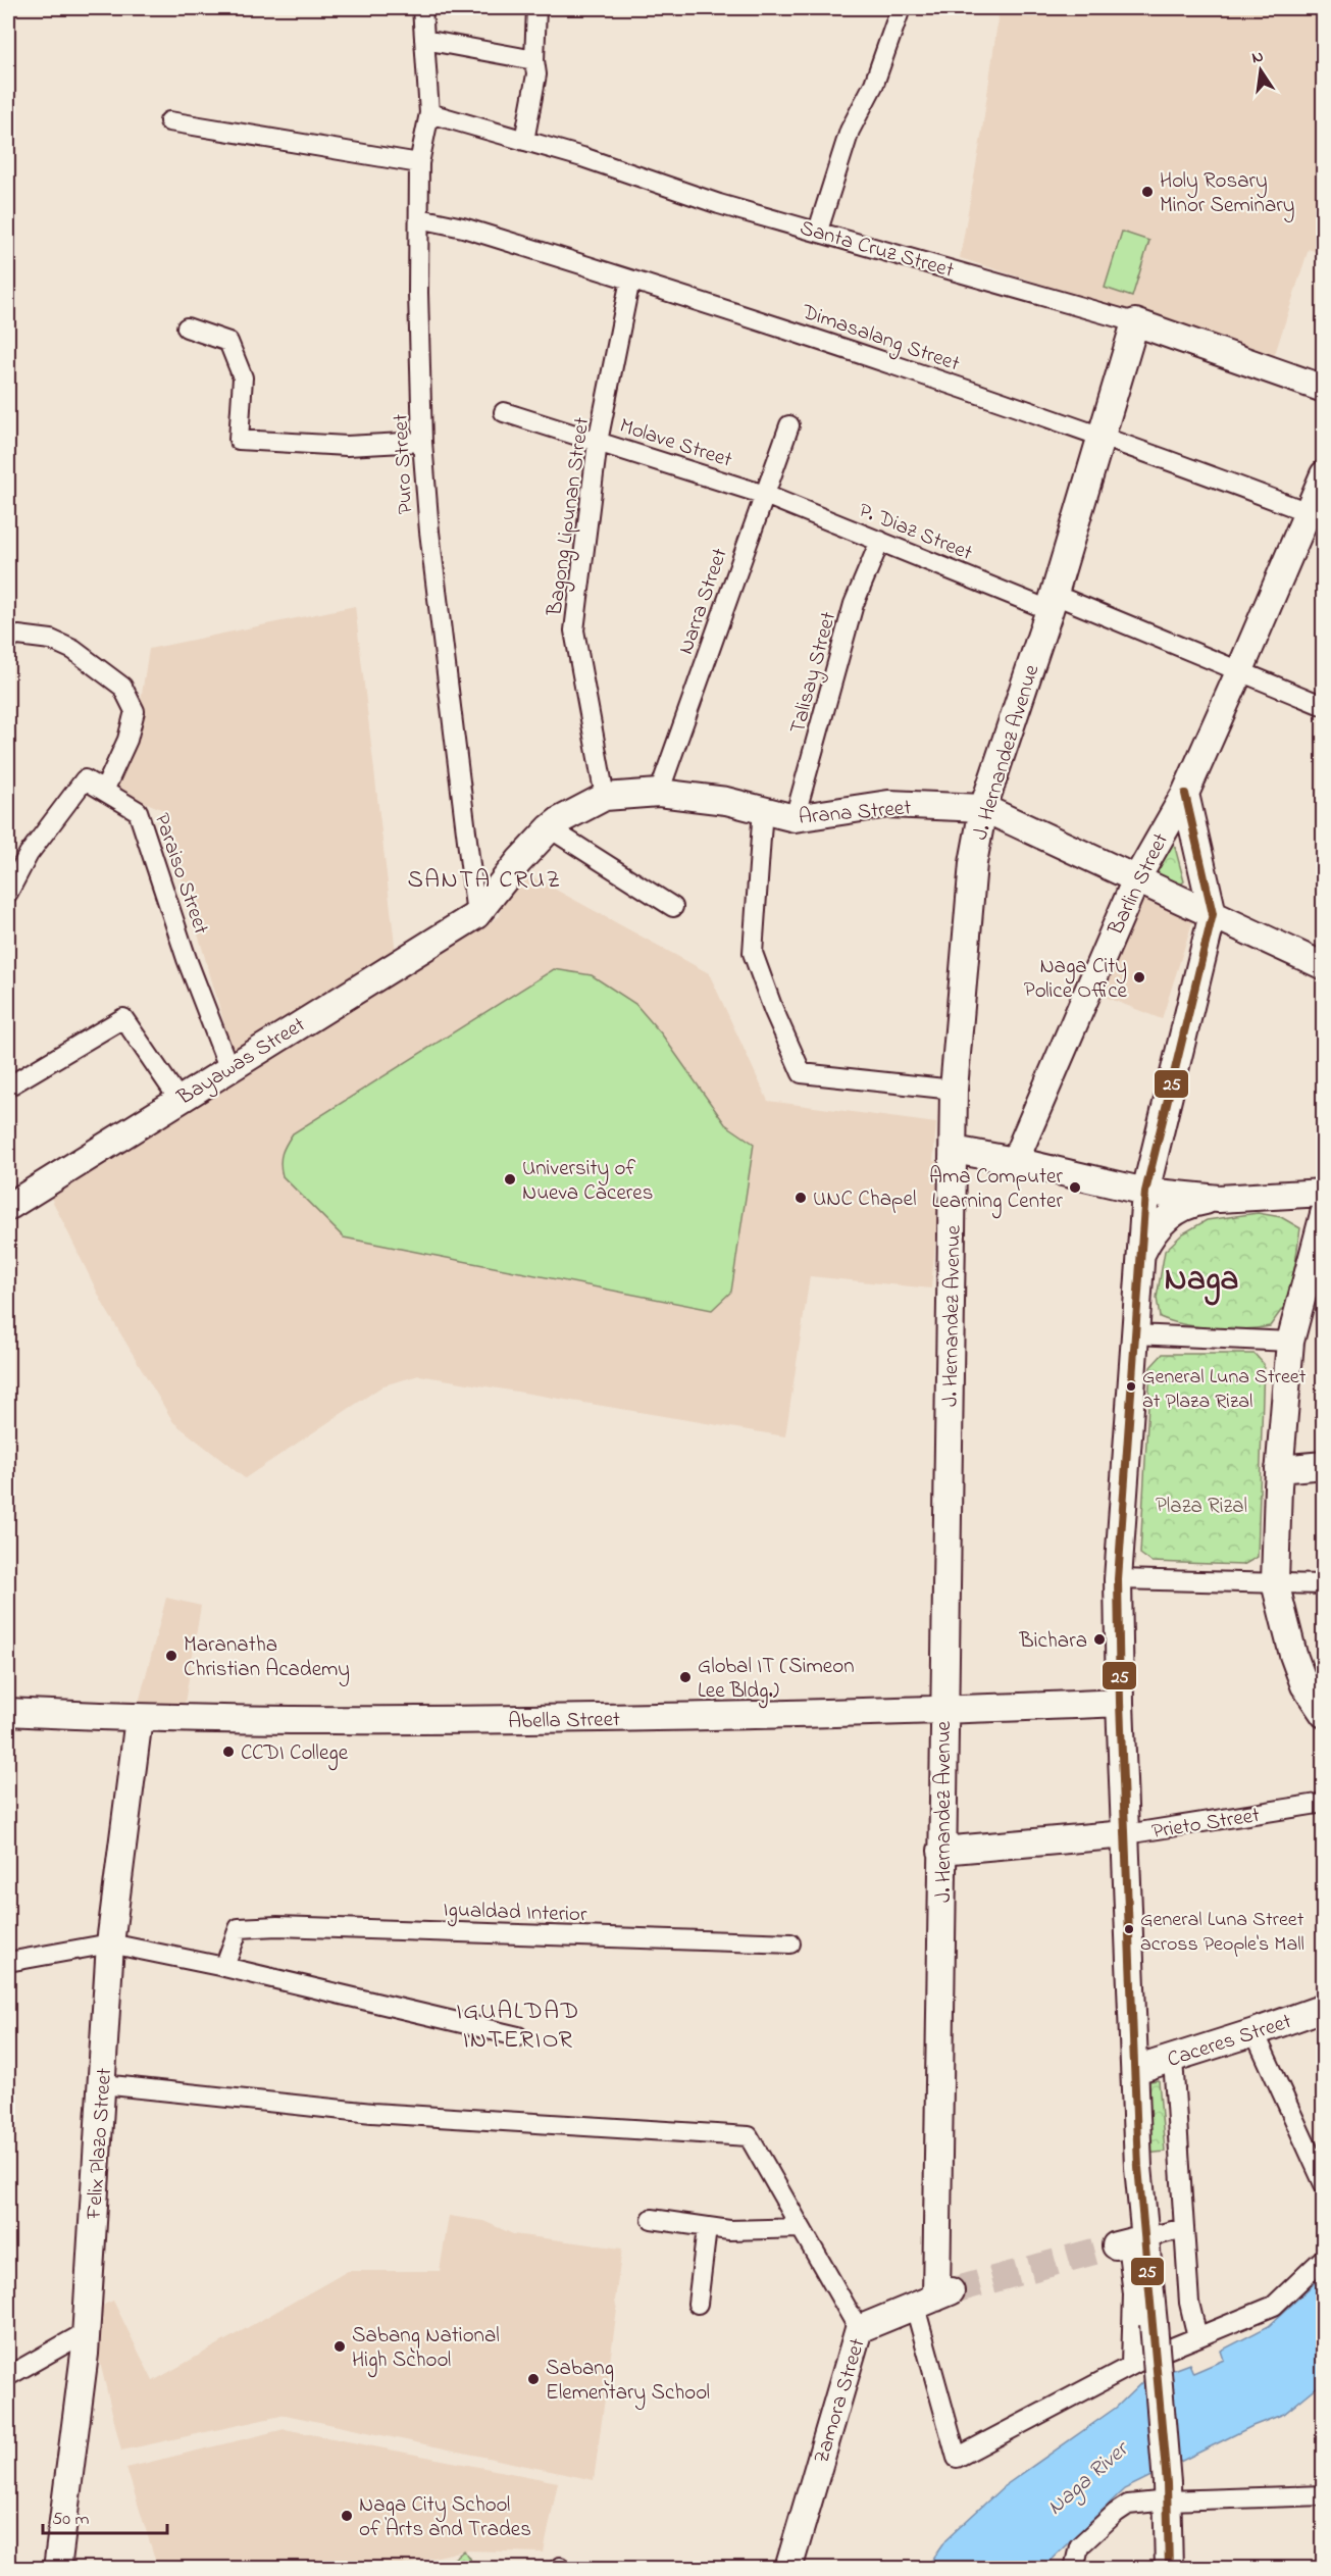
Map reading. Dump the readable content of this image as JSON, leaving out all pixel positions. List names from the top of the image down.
{
  "streets": {
    "street": [
      "Santa Cruz Street",
      "Dimasalang Street",
      "Molave Street",
      "Puro Street",
      "Bagong Lipunan Street",
      "P. Diaz Street",
      "Narra Street",
      "Talisay Street",
      "J. Hernandez Avenue",
      "Arana Street",
      "Paraiso Street",
      "Barlin Street",
      "Bayawas Street",
      "Abella Street",
      "Prieto Street",
      "Igualdad Interior",
      "Caceres Street",
      "Felix Plazo Street",
      "Zamora Street"
    ]
  },
  "crossings": [
    ["Santa Cruz Street", "Puro Street"],
    ["Santa Cruz Street", "J. Hernandez Avenue"],
    ["Dimasalang Street", "Puro Street"],
    ["Dimasalang Street", "Bagong Lipunan Street"],
    ["Dimasalang Street", "J. Hernandez Avenue"],
    ["Dimasalang Street", "Barlin Street"],
    ["Molave Street", "Bagong Lipunan Street"],
    ["Molave Street", "P. Diaz Street"],
    ["Molave Street", "Narra Street"],
    ["Puro Street", "Arana Street"],
    ["Puro Street", "Bayawas Street"],
    ["Bagong Lipunan Street", "Arana Street"],
    ["P. Diaz Street", "Narra Street"],
    ["P. Diaz Street", "Talisay Street"],
    ["P. Diaz Street", "J. Hernandez Avenue"],
    ["P. Diaz Street", "Barlin Street"],
    ["Narra Street", "Arana Street"],
    ["Talisay Street", "Arana Street"],
    ["J. Hernandez Avenue", "Arana Street"],
    ["J. Hernandez Avenue", "Abella Street"],
    ["J. Hernandez Avenue", "Prieto Street"],
    ["J. Hernandez Avenue", "Zamora Street"],
    ["Arana Street", "Barlin Street"],
    ["Arana Street", "Bayawas Street"],
    ["Paraiso Street", "Bayawas Street"],
    ["Abella Street", "Felix Plazo Street"]
  ],
  "districts": ["SANTA CRUZ", "Naga", "IGUALDAD INTERIOR"],
  "water": ["Naga River"],
  "parks": ["Plaza Rizal"],
  "places": [
    "Holy Rosary Minor Seminary",
    "Naga City Police Office",
    "University of Nueva Caceres",
    "Ama Computer Learning Center",
    "UNC Chapel",
    "General Luna Street at Plaza Rizal",
    "Bichara",
    "Maranatha Christian Academy",
    "Global IT (Simeon Lee Bldg.)",
    "CCDI College",
    "General Luna Street across People's Mall",
    "Sabang National High School",
    "Sabang Elementary School",
    "Naga City School of Arts and Trades"
  ],
  "lines": ["transit line 25"],
  "scale_bar": "50 m",
  "north": "top"
}
